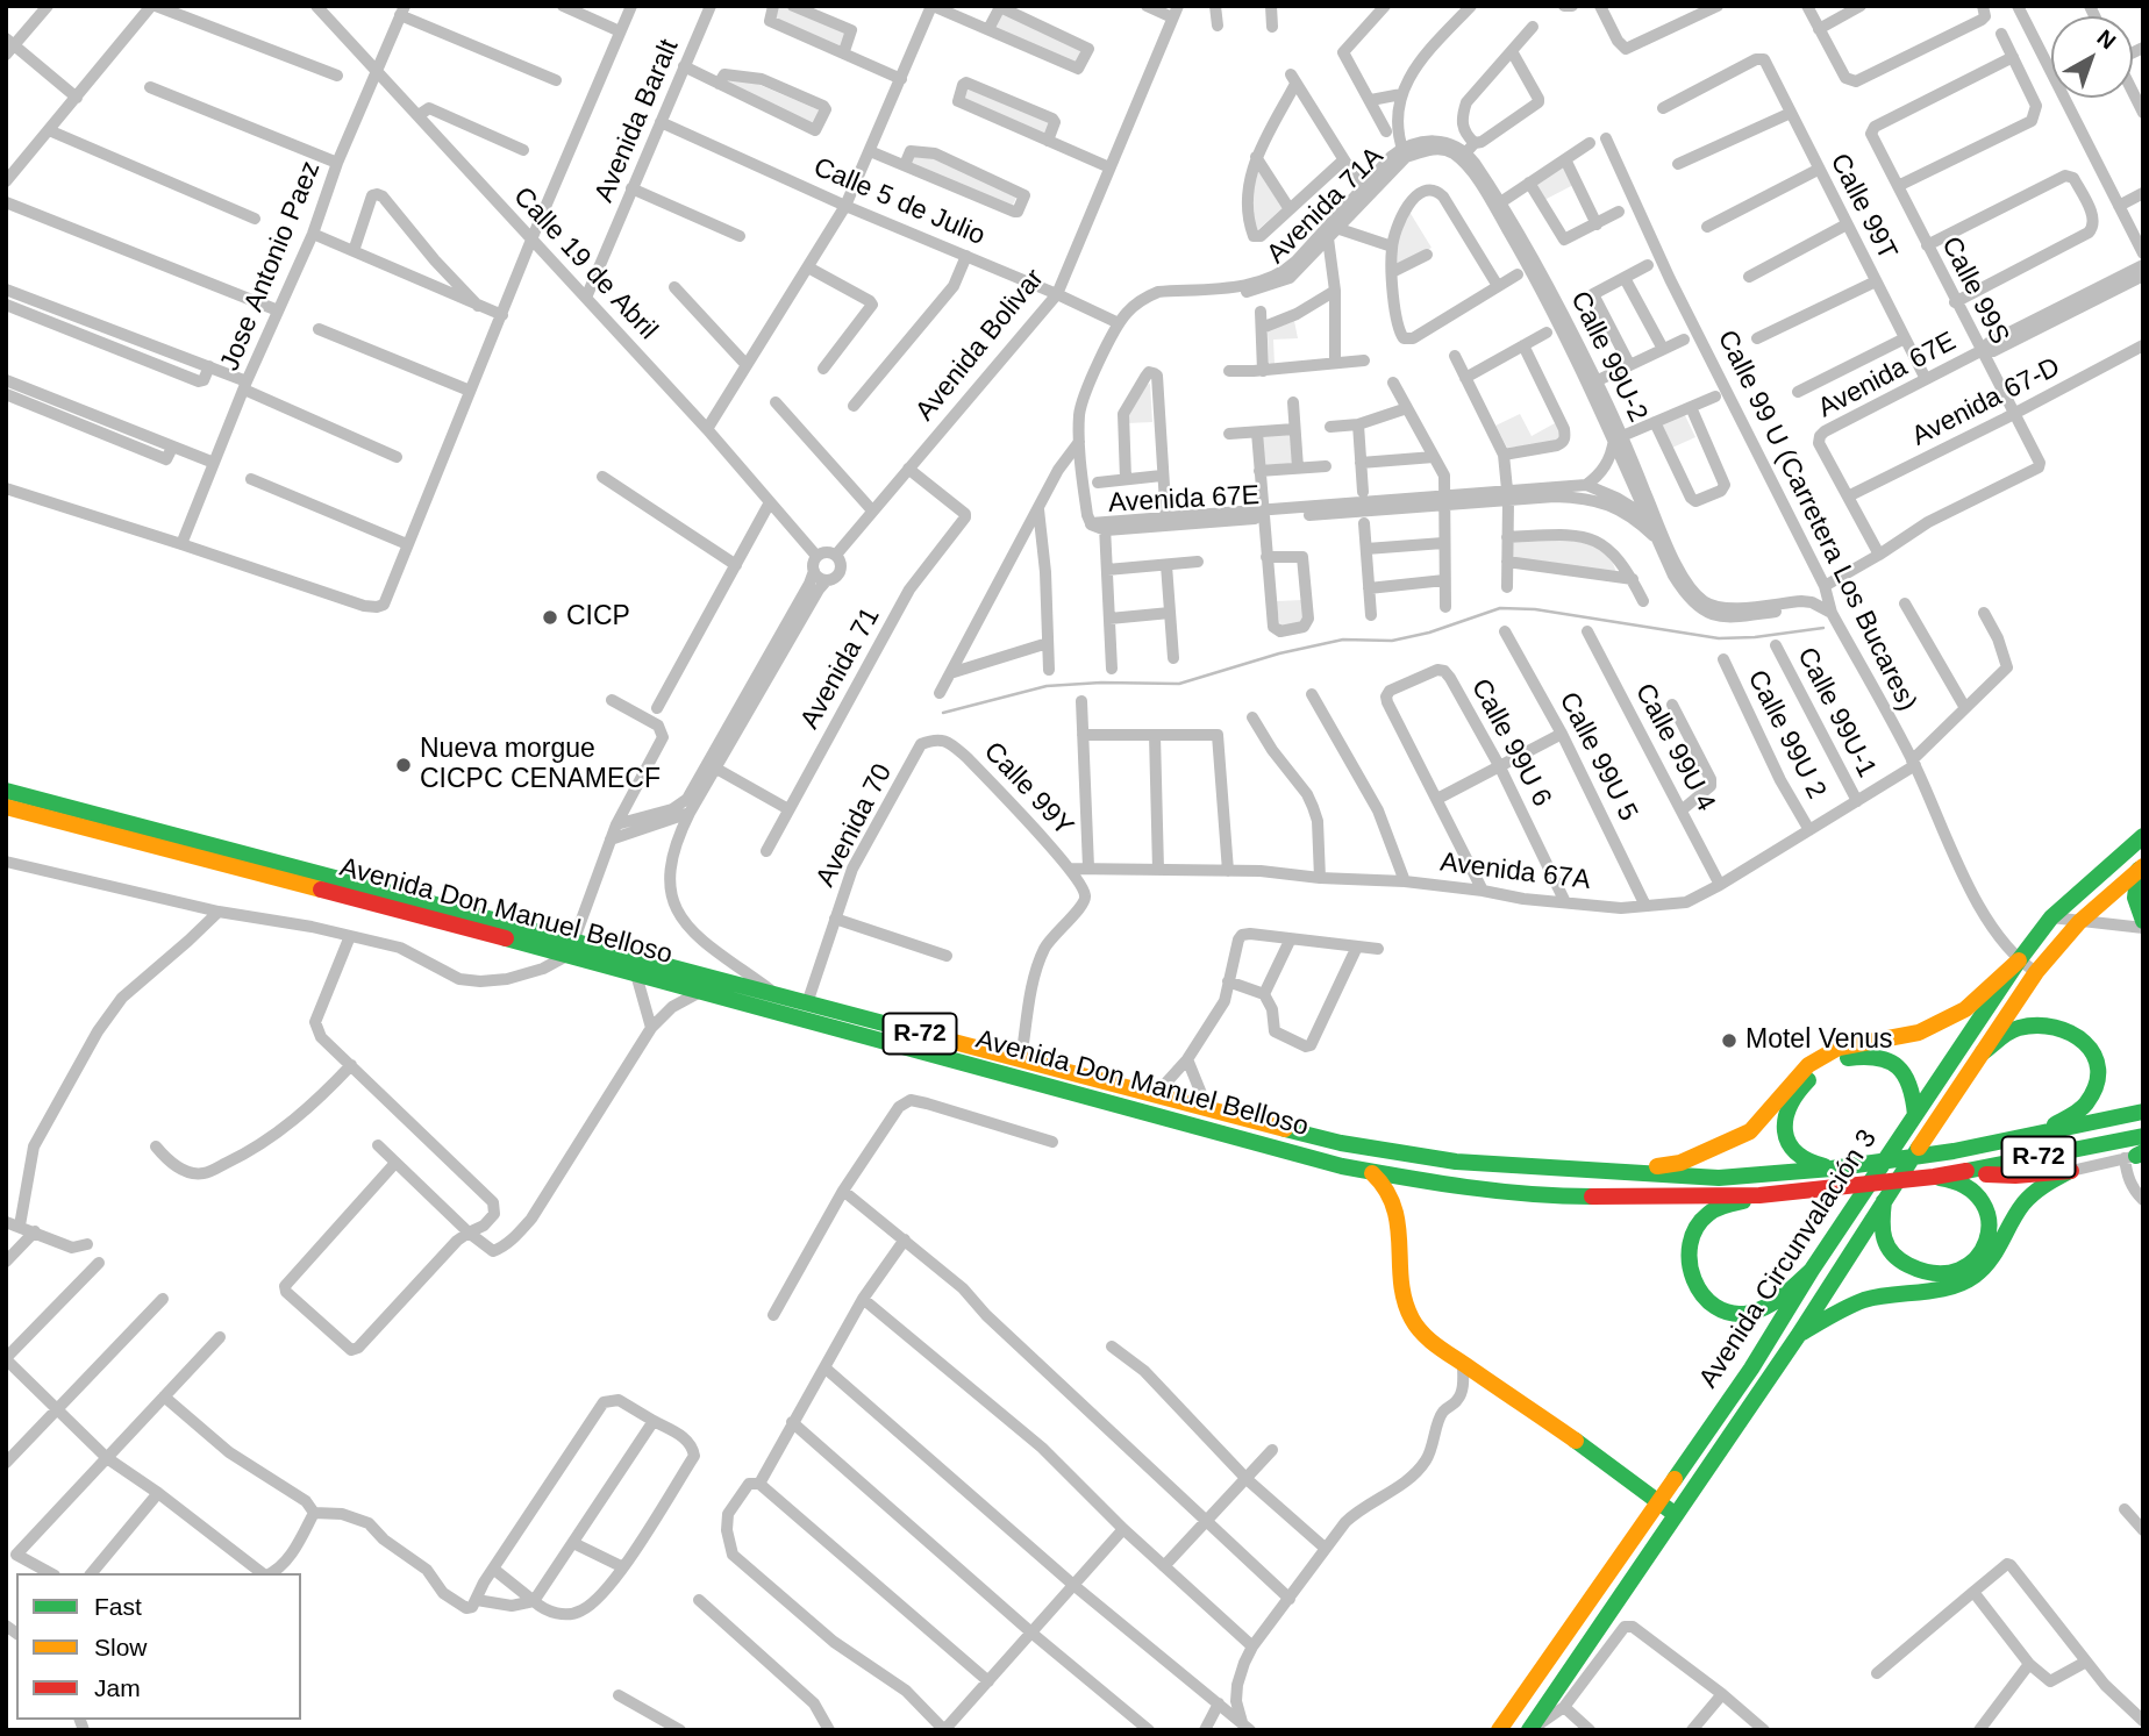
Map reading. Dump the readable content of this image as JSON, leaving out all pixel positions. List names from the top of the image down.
{
  "streets": {
    "main road": ["Avenida Don Manuel Belloso", "R-72", "Avenida Circunvalación 3"],
    "street": [
      "Avenida Baralt",
      "Calle 5 de Julio",
      "Avenida 71A",
      "Calle 99T",
      "Calle 19 de Abril",
      "Jose Antonio Paez",
      "Calle 99S",
      "Avenida Bolivar",
      "Calle 99U-2",
      "Avenida 67E",
      "Avenida 67-D",
      "Calle 99 U (Carretera Los Bucares)",
      "Avenida 71",
      "Calle 99U-1",
      "Calle 99U 2",
      "Calle 99U 6",
      "Calle 99U 4",
      "Calle 99U 5",
      "Calle 99Y",
      "Avenida 70",
      "Avenida 67A"
    ]
  },
  "crossings": [
    ["Avenida Baralt", "Calle 5 de Julio"],
    ["Avenida Baralt", "Calle 19 de Abril"],
    ["Calle 5 de Julio", "Avenida 71A"],
    ["Calle 5 de Julio", "Avenida Bolivar"],
    ["Avenida 71A", "Calle 99U-2"],
    ["Calle 99T", "Avenida 67E"],
    ["Calle 19 de Abril", "Jose Antonio Paez"],
    ["Calle 19 de Abril", "Avenida Bolivar"],
    ["Calle 99S", "Avenida 67E"],
    ["Calle 99S", "Avenida 67-D"],
    ["Avenida Bolivar", "Avenida 71"],
    ["Calle 99U-2", "Avenida 67E"],
    ["Calle 99U-2", "Calle 99 U (Carretera Los Bucares)"],
    ["Avenida 67E", "Avenida 67-D"],
    ["Calle 99 U (Carretera Los Bucares)", "Avenida 67A"],
    ["Calle 99 U (Carretera Los Bucares)", "Avenida Circunvalación 3"],
    ["Calle 99U-1", "Avenida 67A"],
    ["Calle 99U 2", "Avenida 67A"],
    ["Calle 99U 6", "Avenida 67A"],
    ["Calle 99U 4", "Avenida 67A"],
    ["Calle 99U 5", "Avenida 67A"],
    ["Calle 99Y", "Avenida 70"],
    ["Calle 99Y", "Avenida 67A"],
    ["Avenida 70", "Avenida Don Manuel Belloso"],
    ["Avenida Don Manuel Belloso", "R-72"]
  ],
  "places": ["CICP", "Nueva morgue CICPC CENAMECF", "Motel Venus"],
  "legend": ["Fast", "Slow", "Jam"],
  "north": "top right"
}
